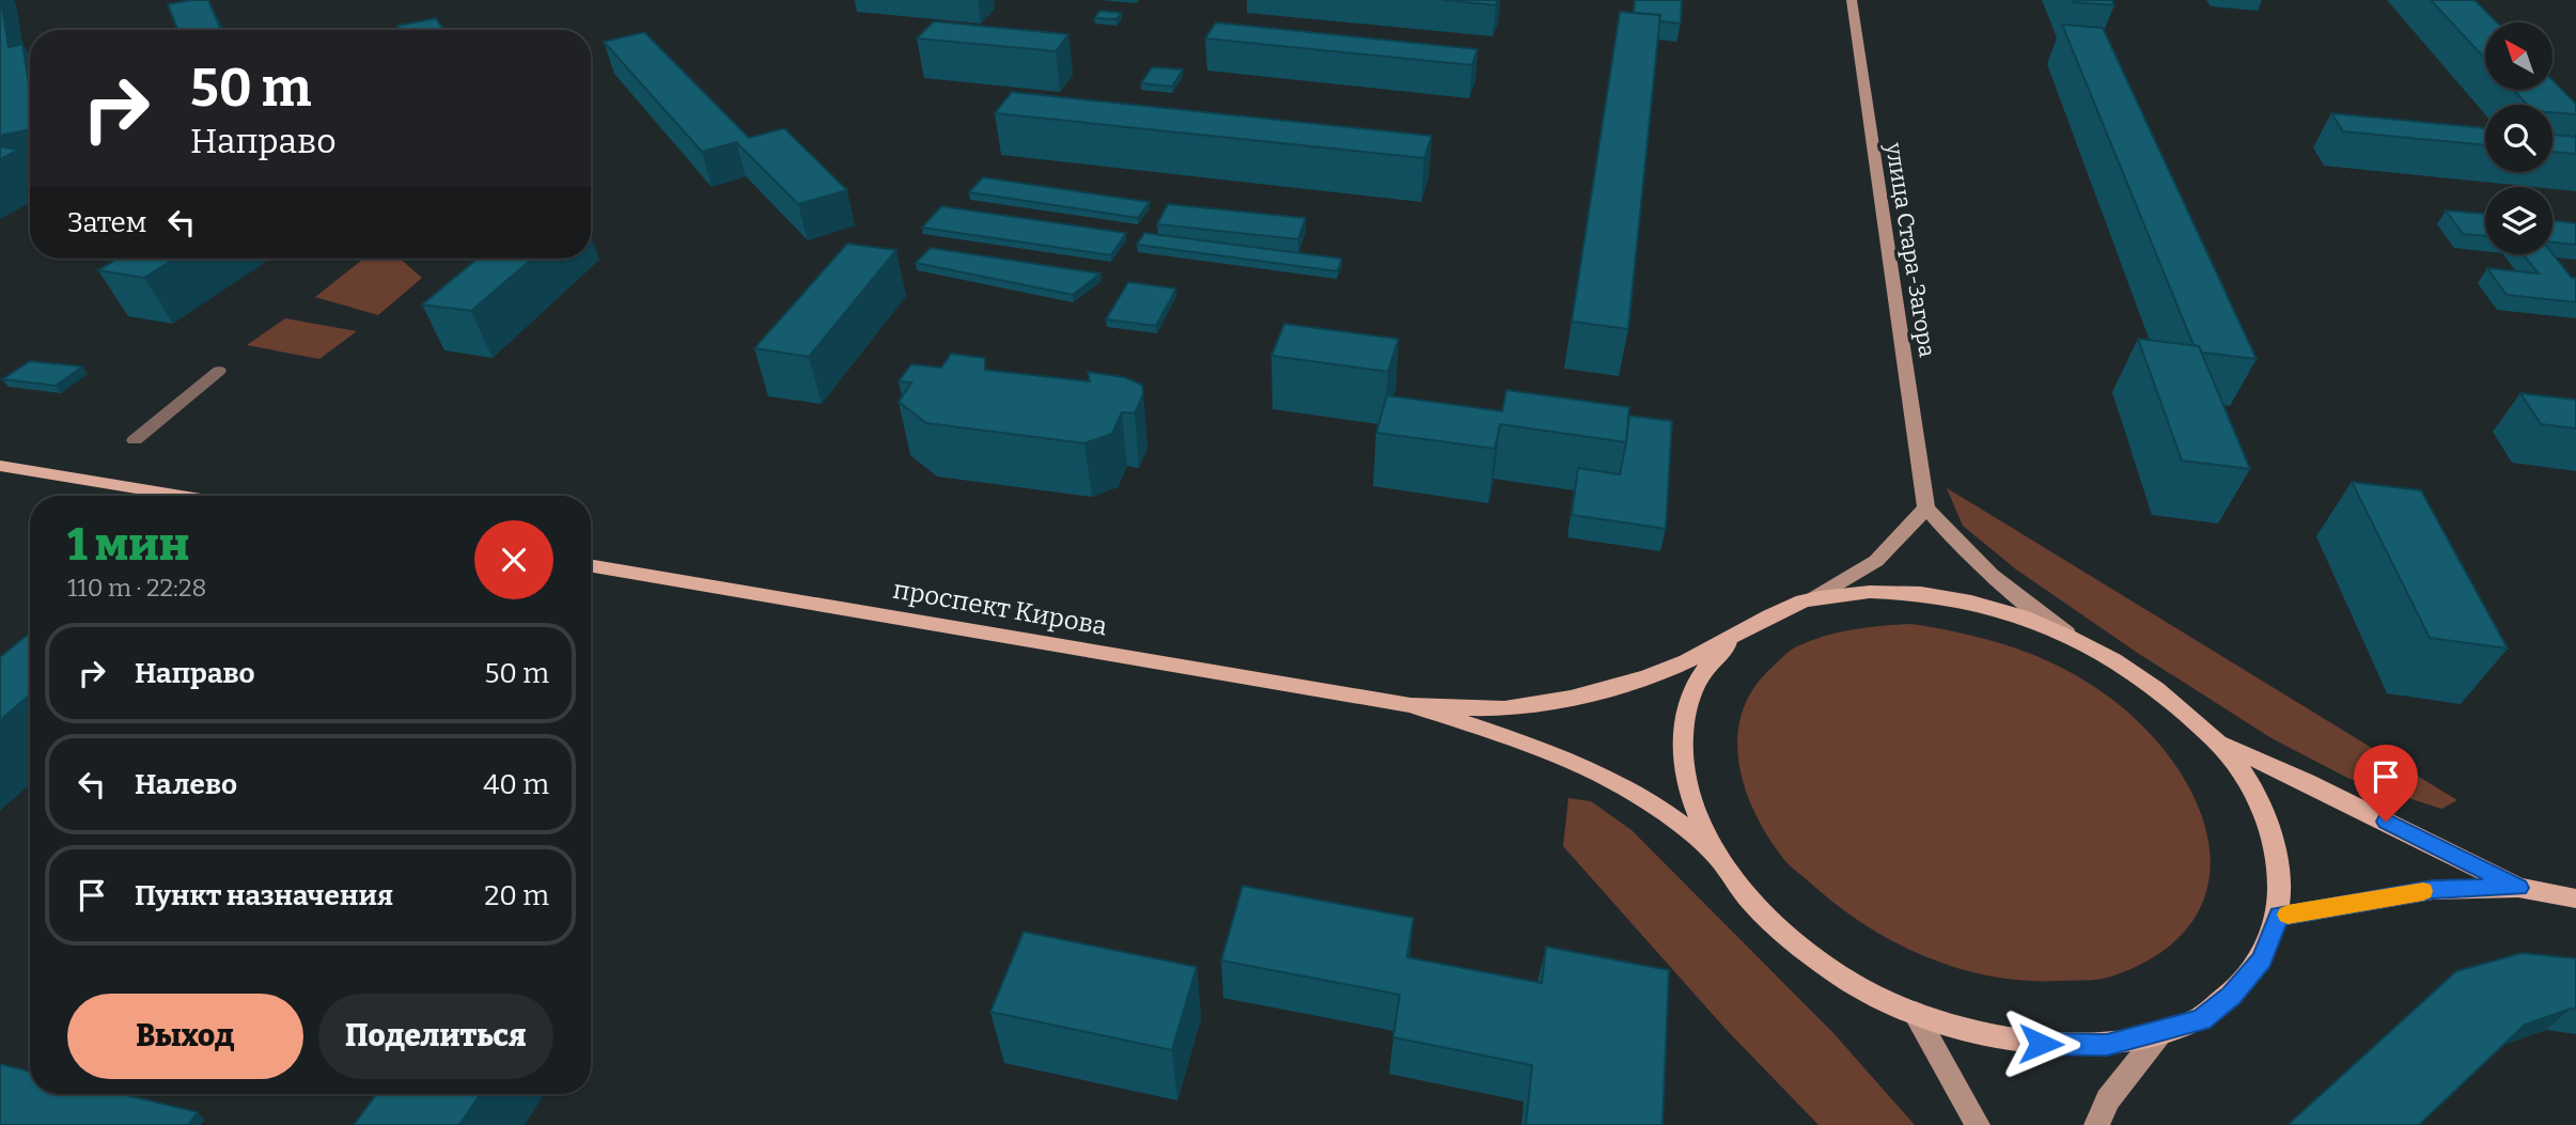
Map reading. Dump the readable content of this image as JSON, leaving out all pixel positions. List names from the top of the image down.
{
  "streets": {
    "main road": ["улица Стара-Загора", "проспект Кирова"]
  },
  "north": "top left",
  "page": {
    "turn": ["50 m", "Направо"],
    "then": "Затем",
    "heading": ["1 мин", "110 m · 22:28"],
    "list": [
      {
        "name": "Направо",
        "value": "50 m"
      },
      {
        "name": "Налево",
        "value": "40 m"
      },
      {
        "name": "Пункт назначения",
        "value": "20 m"
      }
    ],
    "buttons": ["Выход", "Поделиться"]
  }
}
